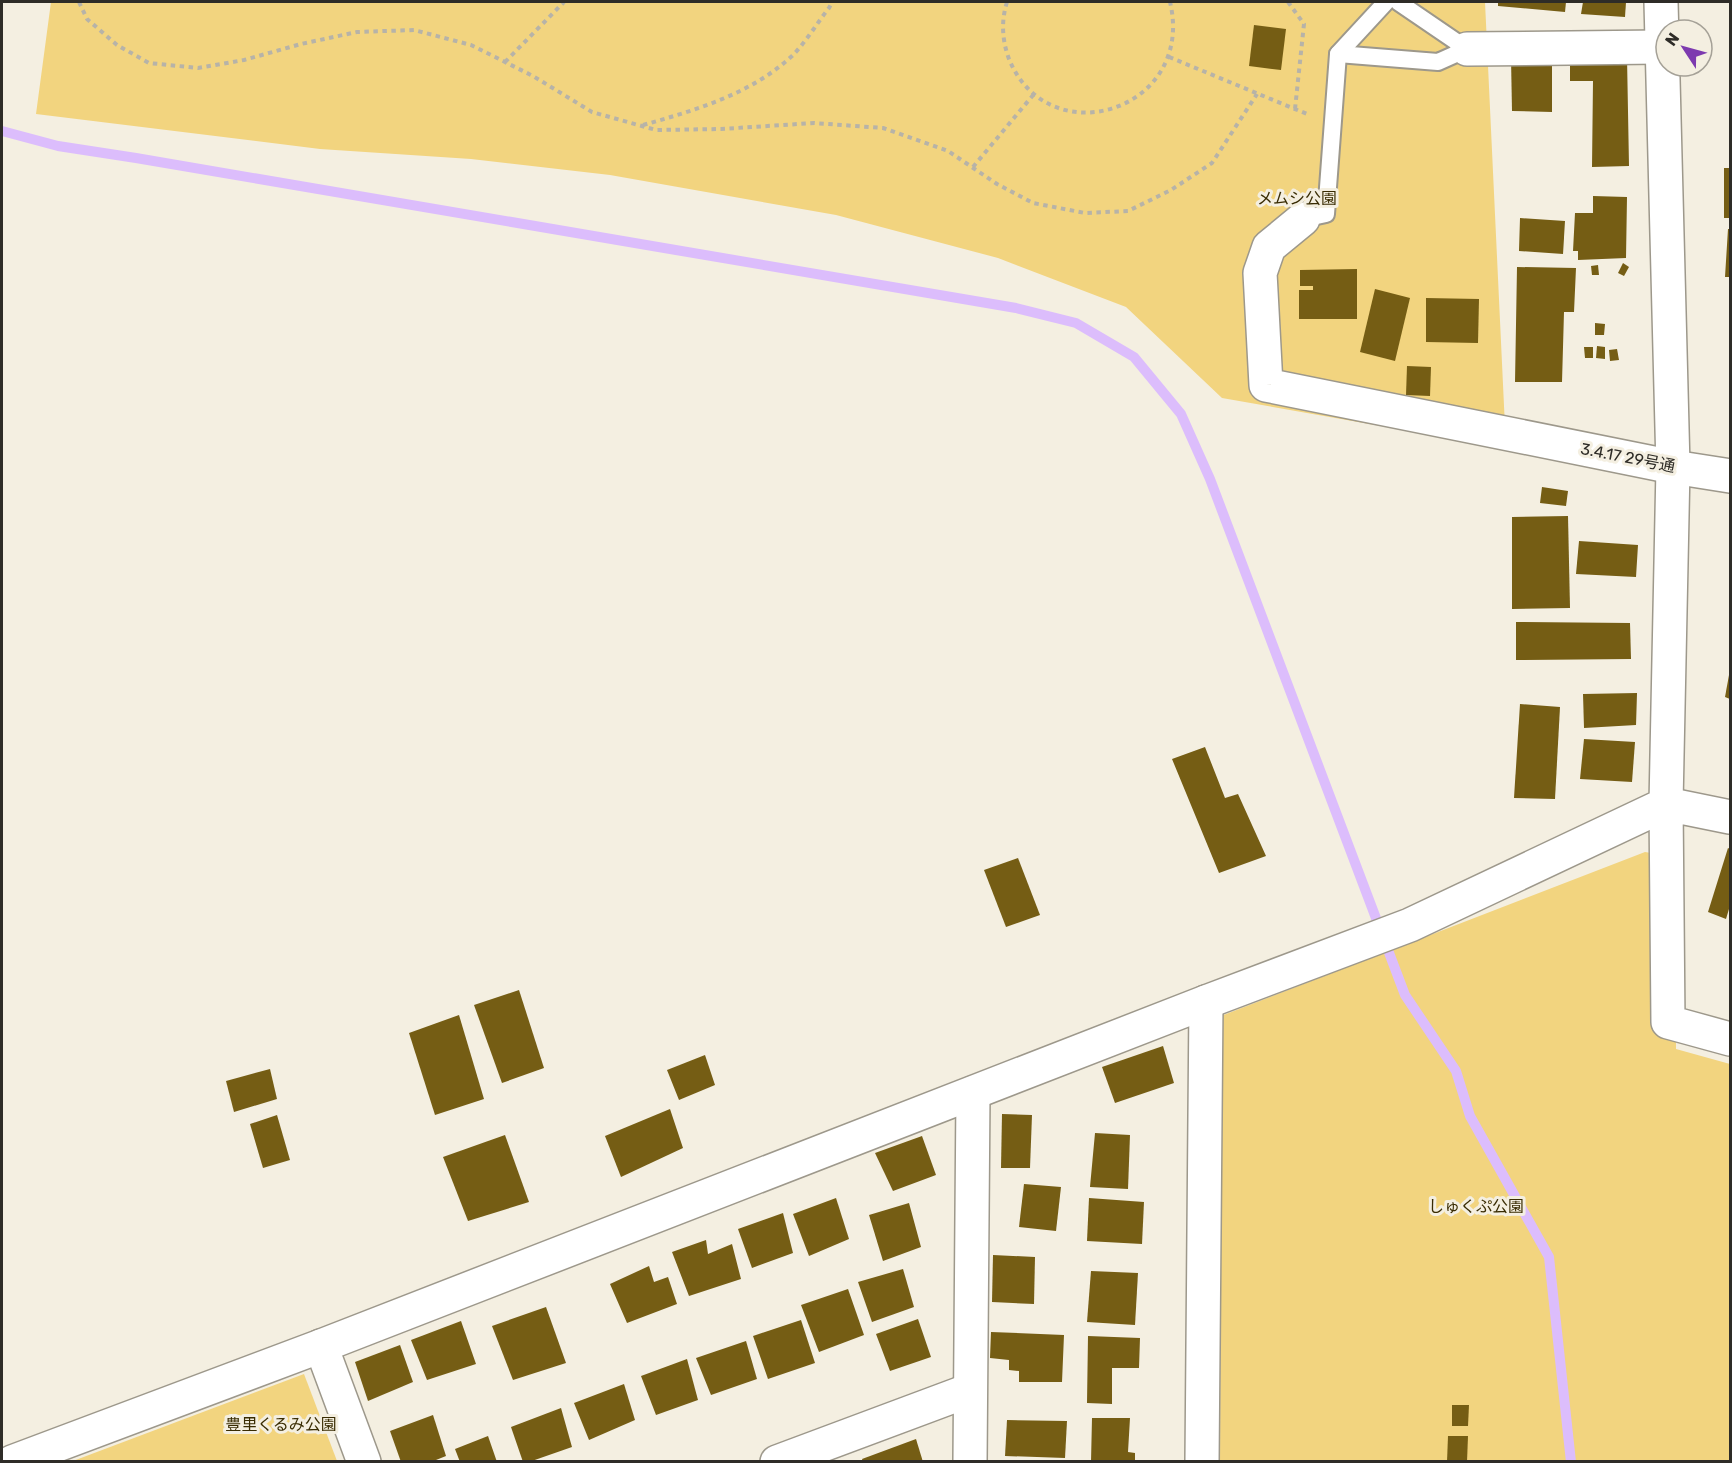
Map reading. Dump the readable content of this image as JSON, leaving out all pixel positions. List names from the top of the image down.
{
  "streets": {
    "street": ["3.4.17 29号通"]
  },
  "parks": ["メムシ公園", "しゅくぷ公園", "豊里くるみ公園"],
  "north": "top left"
}
